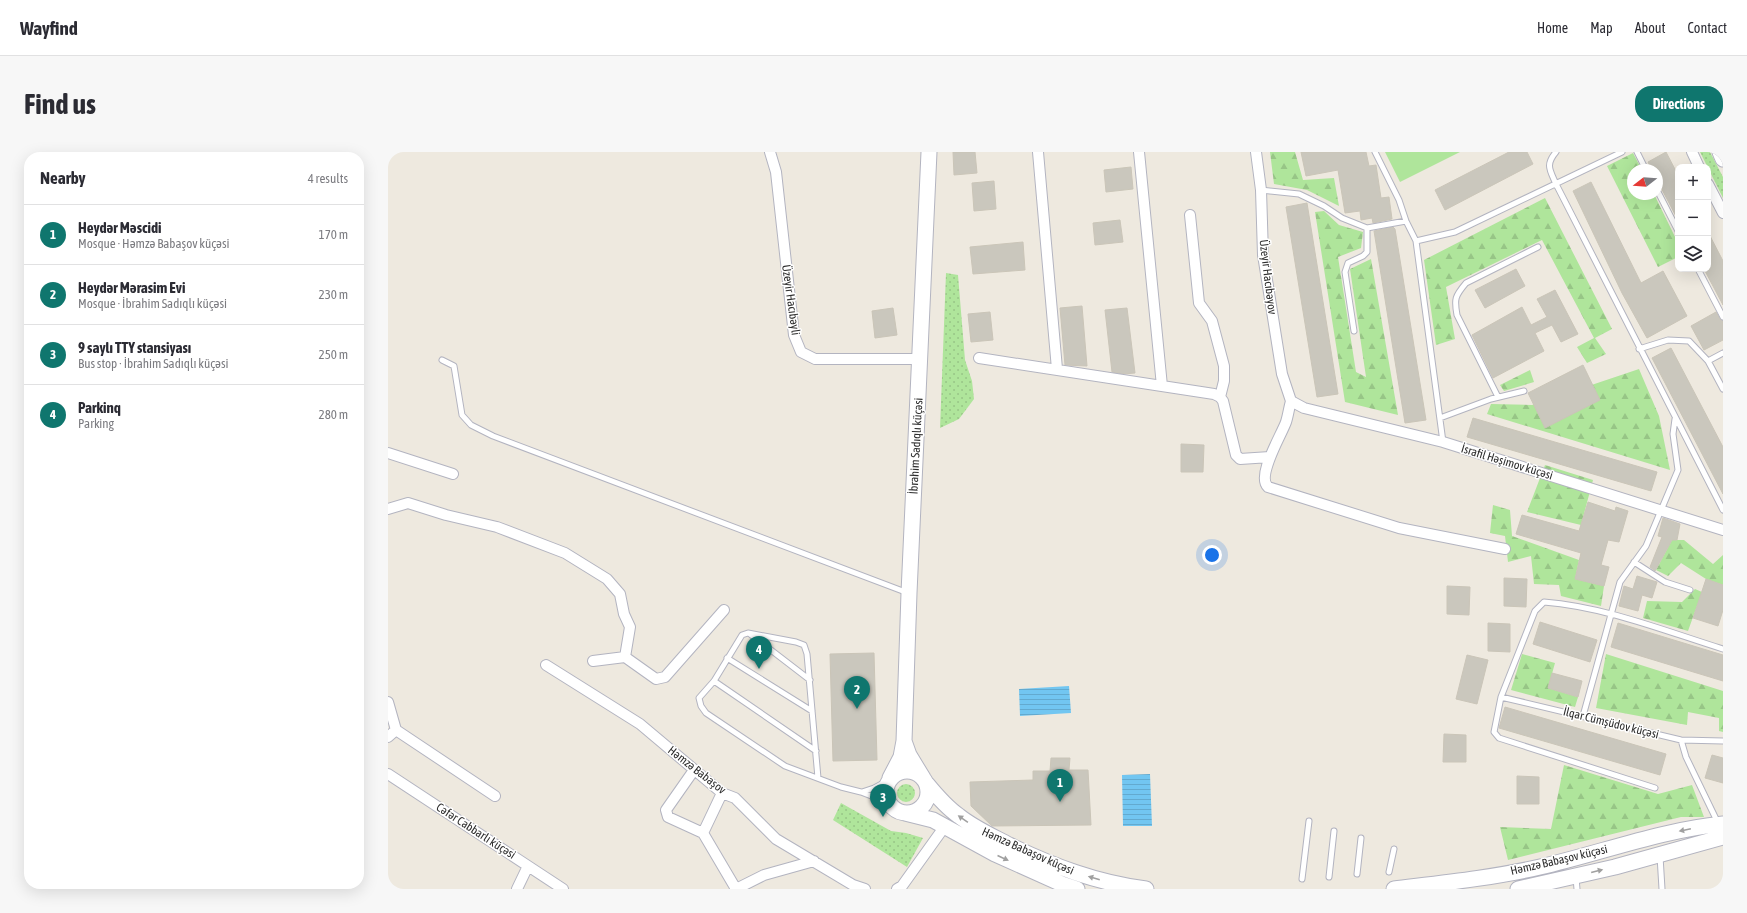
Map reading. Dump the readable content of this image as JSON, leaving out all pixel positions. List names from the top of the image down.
{
  "streets": {
    "street": [
      "Üzeyir Hacıbəyov",
      "Üzeyir Hacıbəyli",
      "İbrahim Sadıqlı küçəsi",
      "İsrafil Həşimov küçəsi",
      "Həmzə Babaşov",
      "Cəfər Cabbarlı küçəsi",
      "Həmzə Babaşov küçəsi"
    ],
    "lane": ["İlqar Cümşüdov küçəsi"]
  },
  "crossings": [
    ["Üzeyir Hacıbəyov", "İsrafil Həşimov küçəsi"],
    ["Üzeyir Hacıbəyli", "İbrahim Sadıqlı küçəsi"],
    ["İbrahim Sadıqlı küçəsi", "Həmzə Babaşov küçəsi"]
  ],
  "north": "left",
  "page": {
    "header": "Wayfind",
    "nav": [
      "Home",
      "Map",
      "About",
      "Contact"
    ],
    "buttons": "Directions",
    "title": "Find us",
    "heading": ["Nearby", "4 results"],
    "map_buttons": ["+", "−"],
    "list": [
      {
        "mark": "1",
        "name": "Heydər Məscidi",
        "note": "Mosque · Həmzə Babaşov küçəsi",
        "value": "170 m"
      },
      {
        "mark": "2",
        "name": "Heydər Mərasim Evi",
        "note": "Mosque · İbrahim Sadıqlı küçəsi",
        "value": "230 m"
      },
      {
        "mark": "3",
        "name": "9 saylı TTY stansiyası",
        "note": "Bus stop · İbrahim Sadıqlı küçəsi",
        "value": "250 m"
      },
      {
        "mark": "4",
        "name": "Parkinq",
        "note": "Parking",
        "value": "280 m"
      }
    ],
    "pins": [
      "4",
      "2",
      "1",
      "3"
    ]
  }
}
